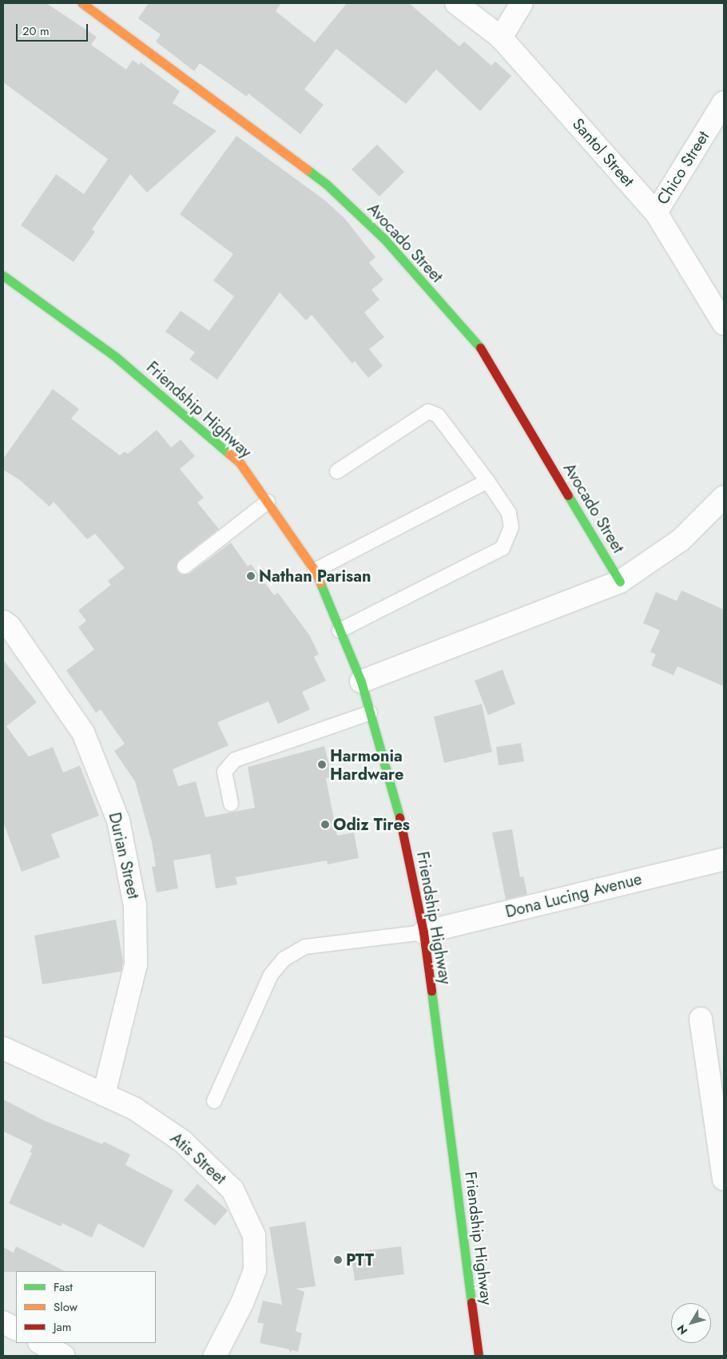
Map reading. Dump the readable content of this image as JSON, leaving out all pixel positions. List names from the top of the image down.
{
  "streets": {
    "main road": ["Avocado Street", "Friendship Highway"],
    "street": [
      "Santol Street",
      "Chico Street",
      "Durian Street",
      "Dona Lucing Avenue",
      "Atis Street"
    ]
  },
  "crossings": [
    ["Santol Street", "Chico Street"],
    ["Friendship Highway", "Dona Lucing Avenue"],
    ["Durian Street", "Atis Street"]
  ],
  "places": [
    "Nathan Parisan",
    "Harmonia Hardware",
    "Odiz Tires",
    "PTT"
  ],
  "legend": ["Fast", "Slow", "Jam"],
  "scale_bar": "20 m",
  "north": "bottom left"
}
